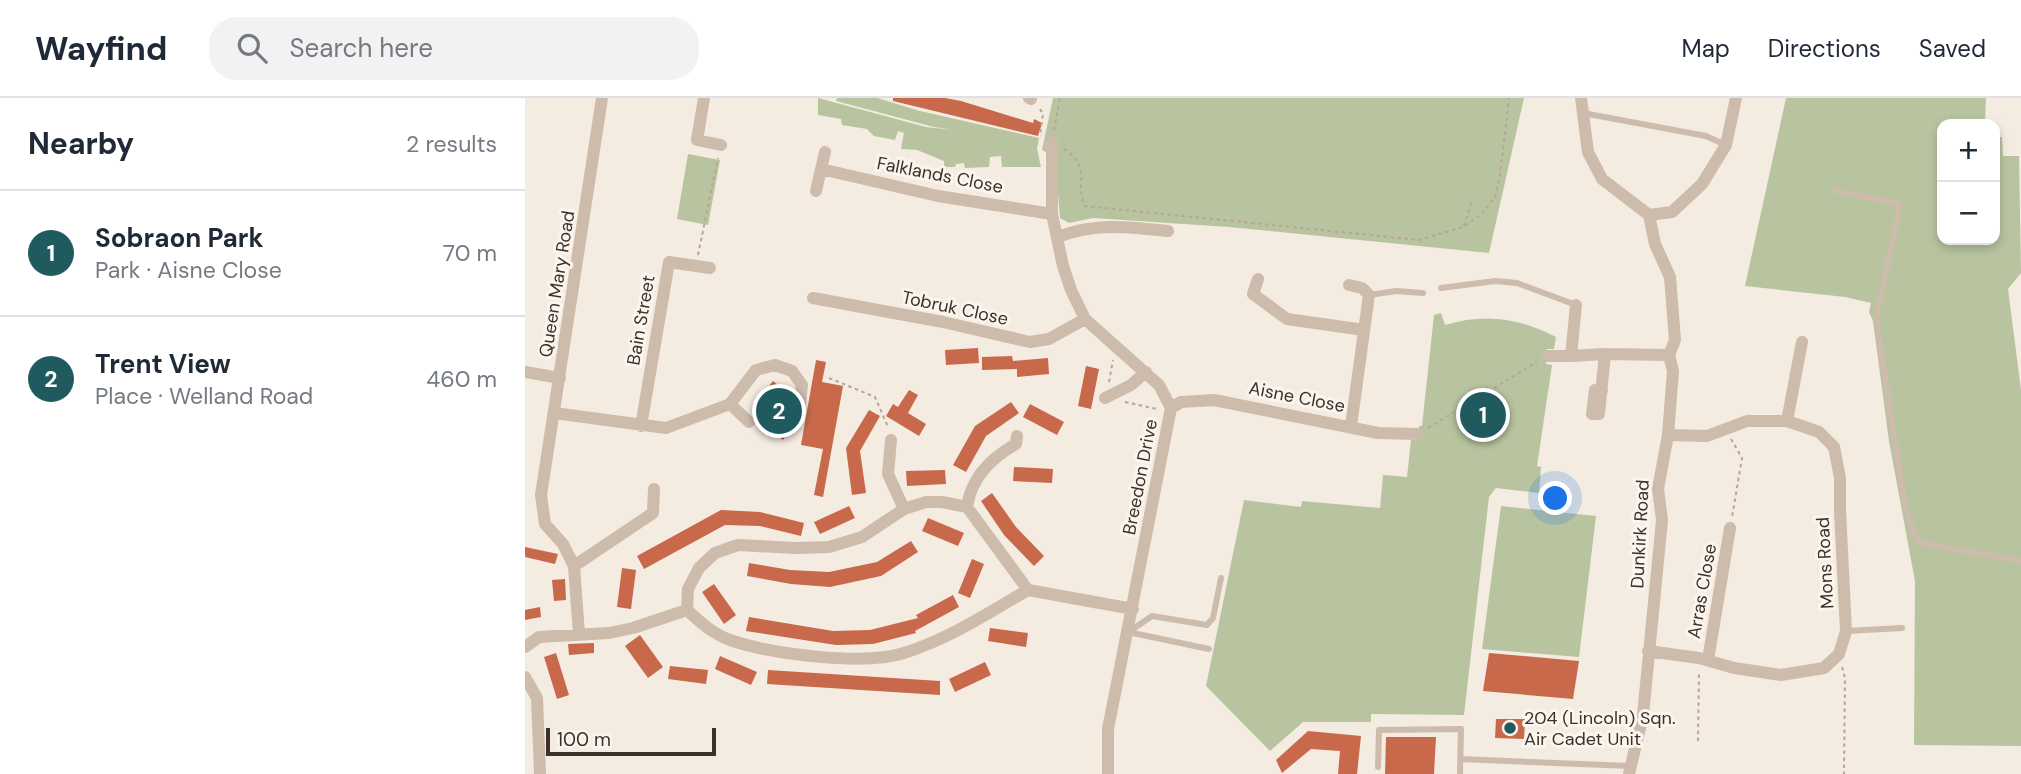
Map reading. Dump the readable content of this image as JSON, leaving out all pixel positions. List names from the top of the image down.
{
  "streets": {
    "street": [
      "Falklands Close",
      "Queen Mary Road",
      "Tobruk Close",
      "Bain Street",
      "Aisne Close",
      "Breedon Drive",
      "Dunkirk Road",
      "Mons Road",
      "Arras Close"
    ]
  },
  "crossings": [
    ["Falklands Close", "Breedon Drive"],
    ["Tobruk Close", "Breedon Drive"],
    ["Aisne Close", "Breedon Drive"],
    ["Dunkirk Road", "Mons Road"]
  ],
  "places": ["204 (Lincoln) Sqn. Air Cadet Unit"],
  "scale_bar": "100 m",
  "page": {
    "header": "Wayfind",
    "search": "Search here",
    "nav": ["Map", "Directions", "Saved"],
    "heading": ["Nearby", "2 results"],
    "map_buttons": ["+", "−"],
    "list": [
      {
        "mark": "1",
        "name": "Sobraon Park",
        "note": "Park · Aisne Close",
        "value": "70 m"
      },
      {
        "mark": "2",
        "name": "Trent View",
        "note": "Place · Welland Road",
        "value": "460 m"
      }
    ],
    "pins": ["2", "1"],
    "scale": "100 m"
  }
}
